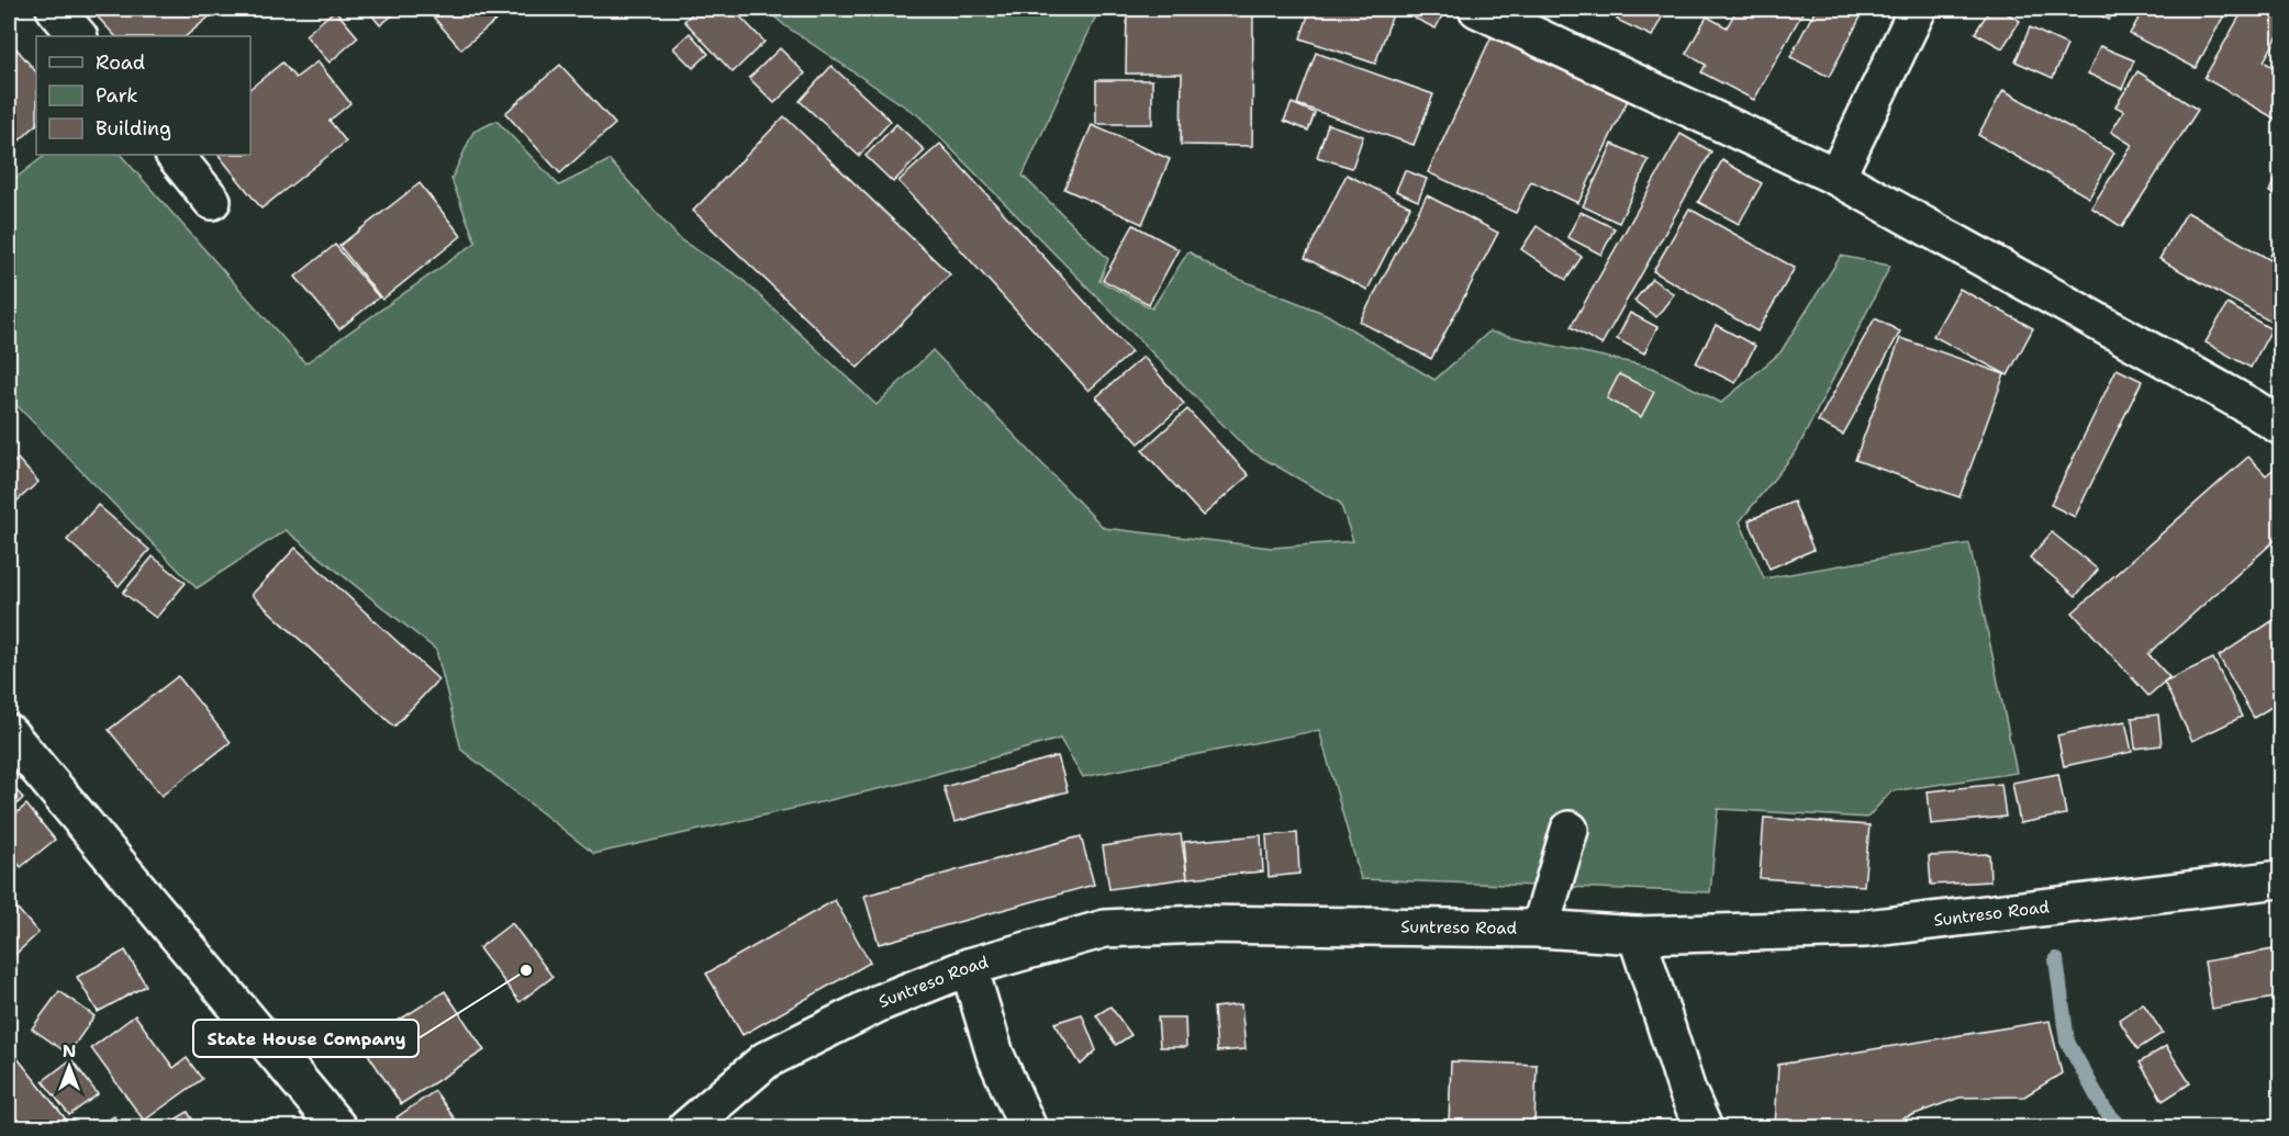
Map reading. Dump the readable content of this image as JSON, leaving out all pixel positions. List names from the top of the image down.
{
  "streets": {
    "street": ["Suntreso Road"]
  },
  "places": ["State House Company"],
  "legend": ["Road", "Park", "Building"],
  "north": "top"
}
